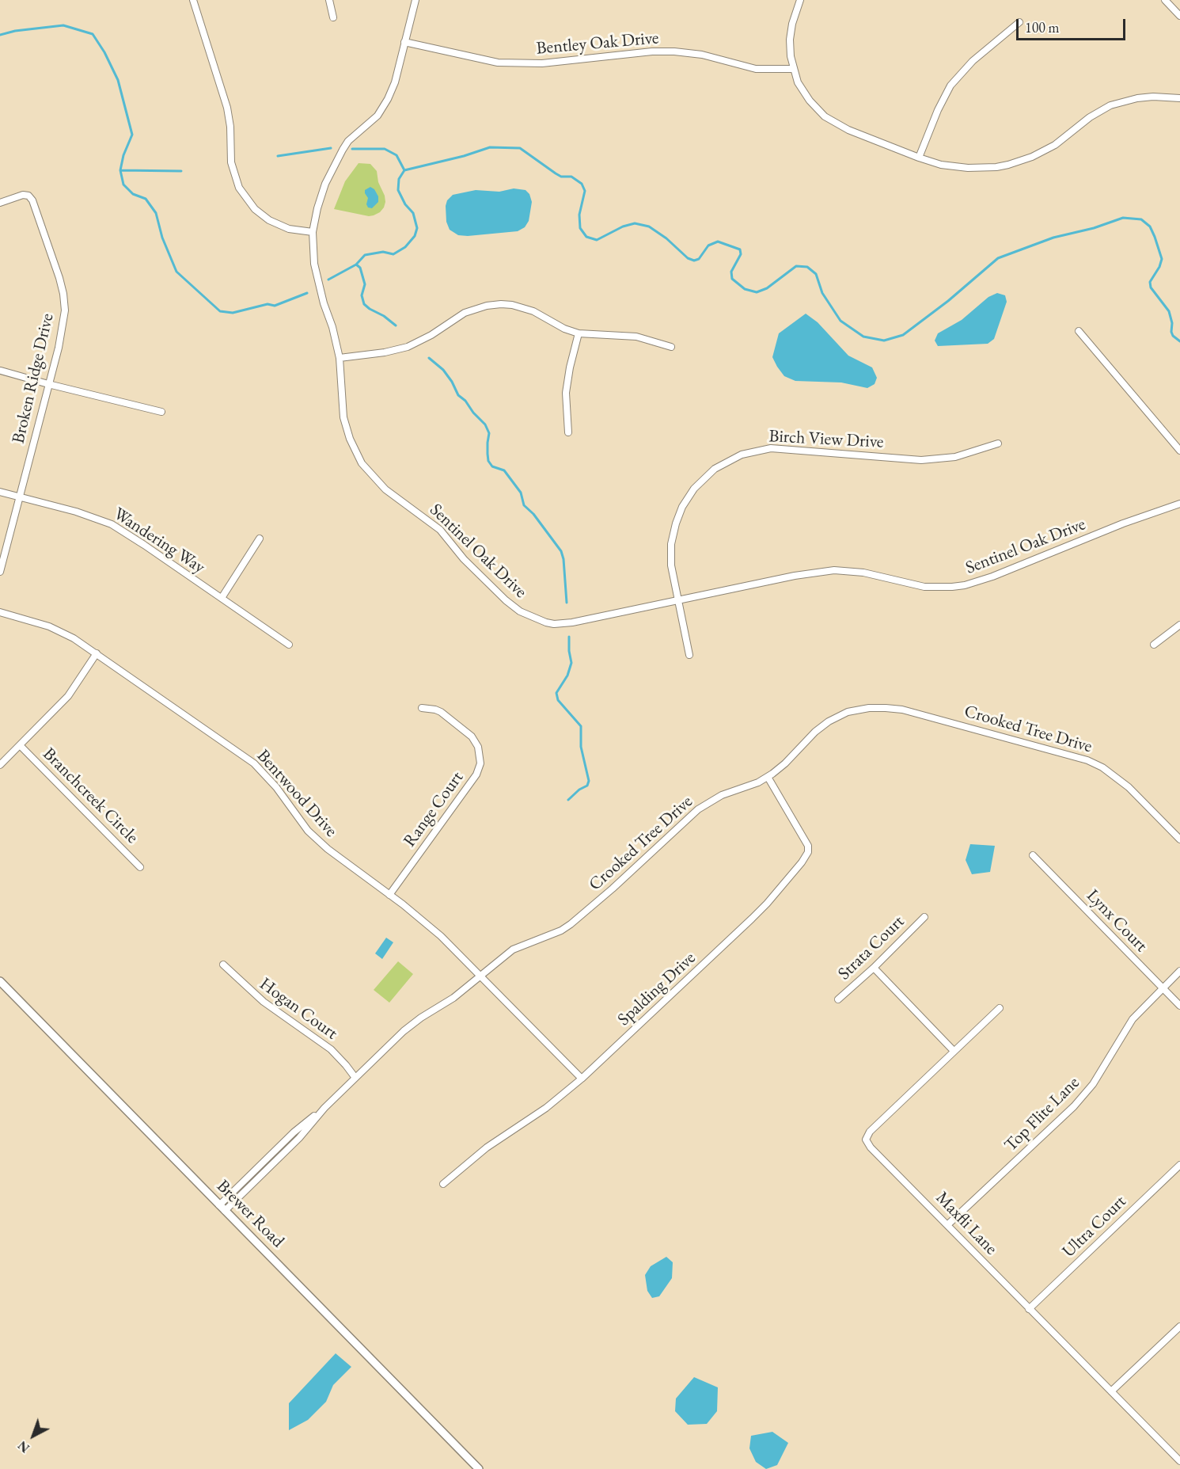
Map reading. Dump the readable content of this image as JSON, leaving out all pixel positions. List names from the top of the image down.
{
  "streets": {
    "street": [
      "Bentley Oak Drive",
      "Broken Ridge Drive",
      "Birch View Drive",
      "Wandering Way",
      "Sentinel Oak Drive",
      "Crooked Tree Drive",
      "Bentwood Drive",
      "Branchcreek Circle",
      "Range Court",
      "Lynx Court",
      "Strata Court",
      "Spalding Drive",
      "Hogan Court",
      "Top Flite Lane",
      "Brewer Road",
      "Maxfli Lane",
      "Ultra Court"
    ]
  },
  "crossings": [
    ["Bentley Oak Drive", "Sentinel Oak Drive"],
    ["Broken Ridge Drive", "Wandering Way"],
    ["Birch View Drive", "Sentinel Oak Drive"],
    ["Crooked Tree Drive", "Bentwood Drive"],
    ["Crooked Tree Drive", "Spalding Drive"],
    ["Crooked Tree Drive", "Hogan Court"],
    ["Crooked Tree Drive", "Brewer Road"],
    ["Bentwood Drive", "Range Court"],
    ["Bentwood Drive", "Spalding Drive"],
    ["Lynx Court", "Top Flite Lane"],
    ["Top Flite Lane", "Maxfli Lane"],
    ["Maxfli Lane", "Ultra Court"]
  ],
  "scale_bar": "100 m",
  "north": "bottom left"
}
